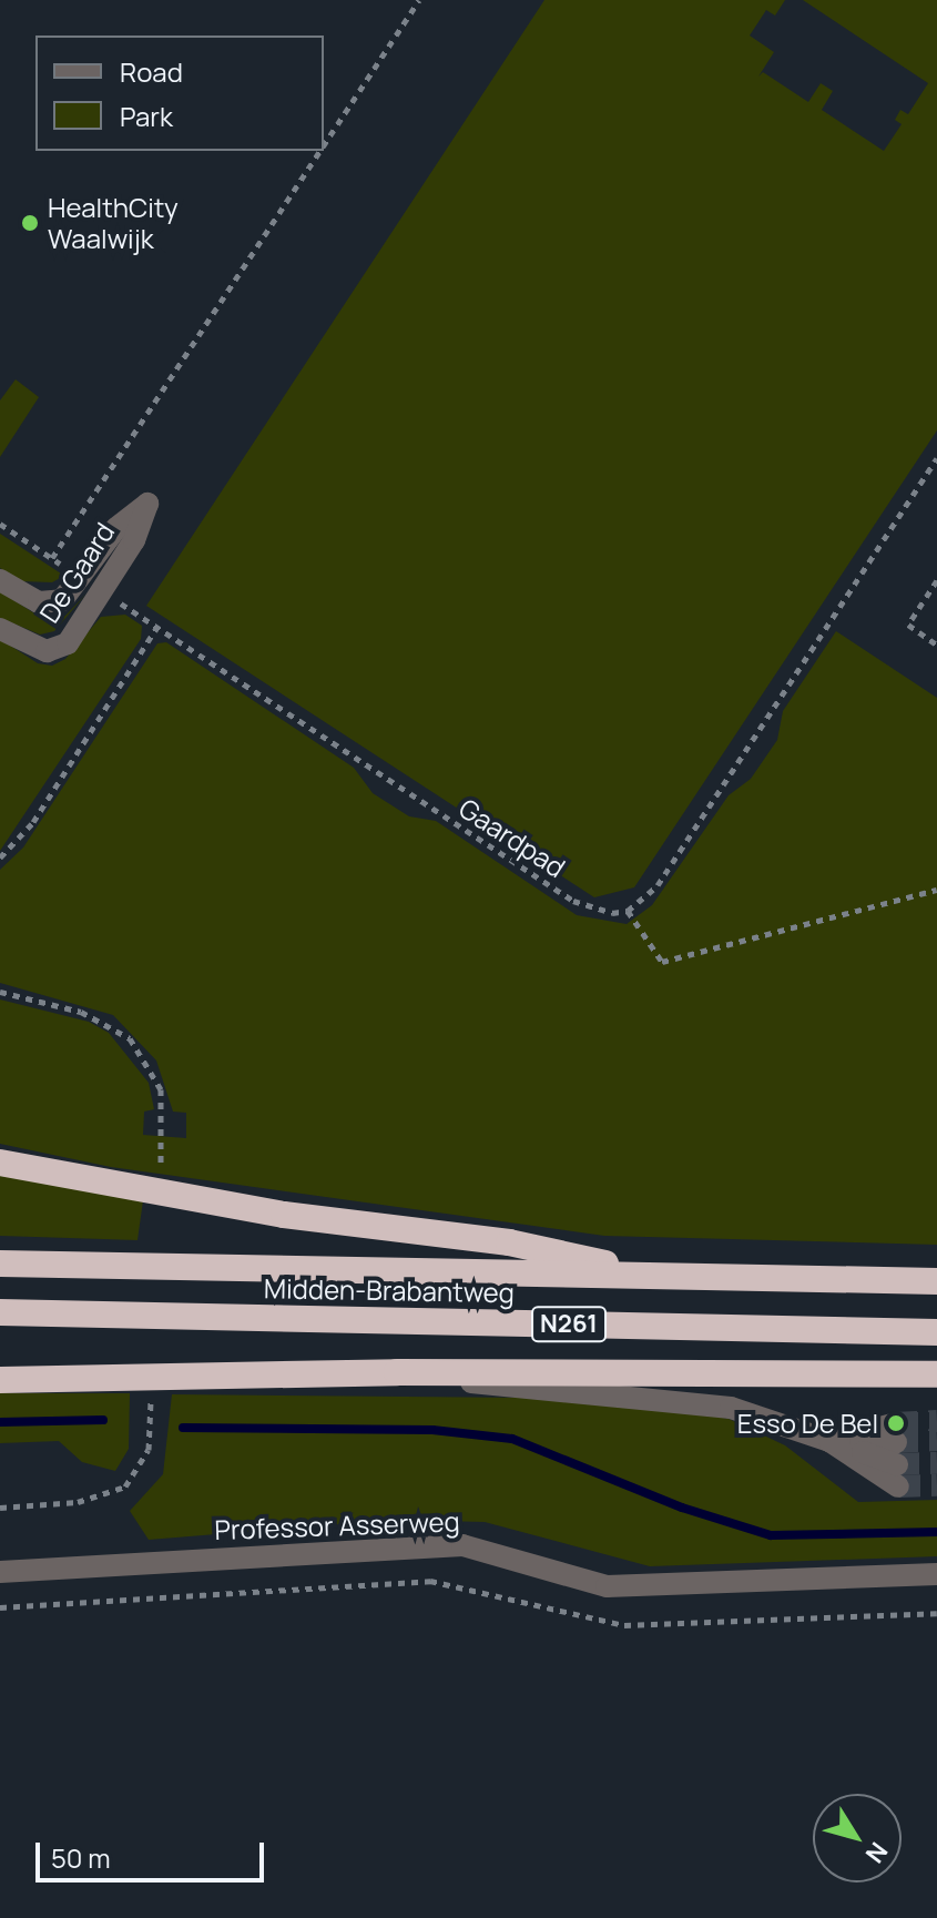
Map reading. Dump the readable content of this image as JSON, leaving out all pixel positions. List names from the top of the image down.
{
  "streets": {
    "highway": ["Midden-Brabantweg", "N261"],
    "street": ["De Gaard", "Professor Asserweg"],
    "path": ["Gaardpad"]
  },
  "crossings": [
    ["Midden-Brabantweg", "N261"]
  ],
  "places": ["HealthCity Waalwijk", "Esso De Bel"],
  "legend": ["Road", "Park"],
  "scale_bar": "50 m",
  "north": "bottom right"
}
